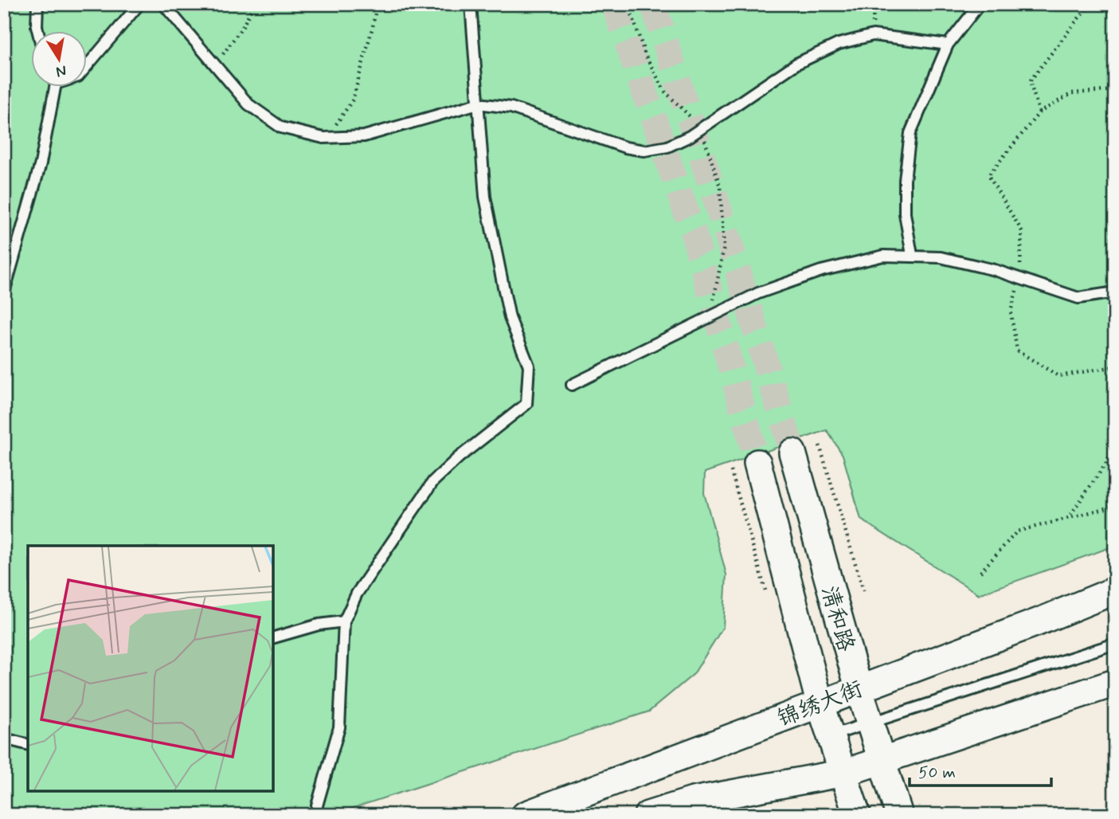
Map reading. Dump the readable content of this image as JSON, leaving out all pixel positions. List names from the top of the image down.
{
  "streets": {
    "main road": ["清和路", "锦绣大街"]
  },
  "crossings": [
    ["清和路", "锦绣大街"]
  ],
  "scale_bar": "50 m",
  "north": "bottom"
}
